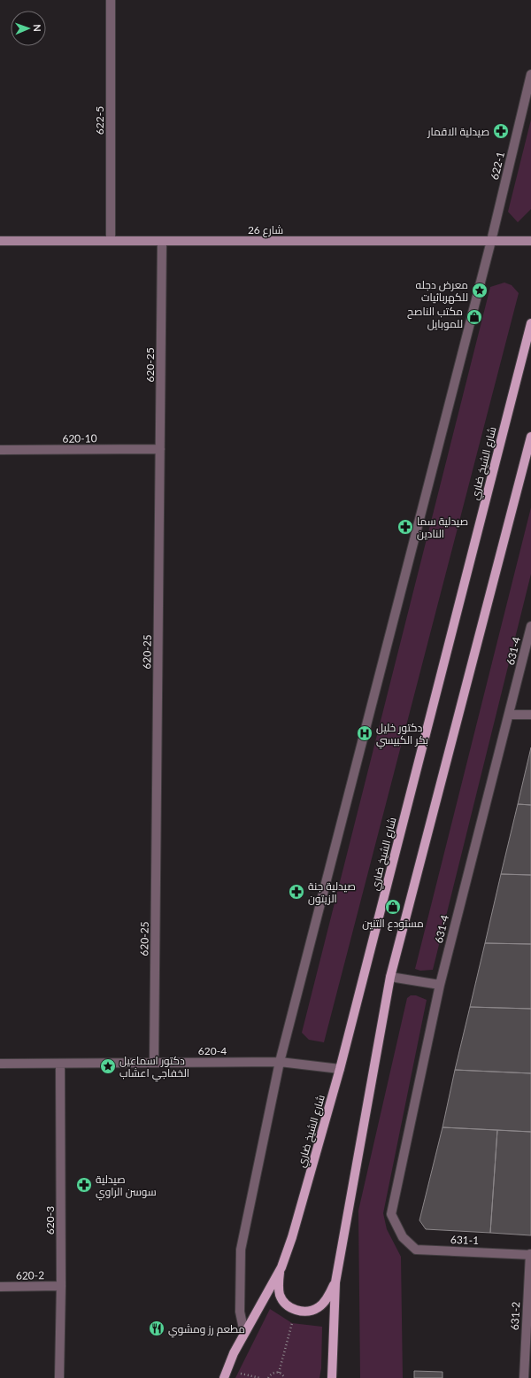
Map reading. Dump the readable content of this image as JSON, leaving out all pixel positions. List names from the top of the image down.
{
  "streets": {
    "main road": ["شارع الشيخ ضاري"],
    "street": [
      "622-5",
      "622-1",
      "شارع 26",
      "620-25",
      "620-10",
      "631-4",
      "620-4",
      "620-3",
      "631-1",
      "620-2",
      "631-2"
    ]
  },
  "crossings": [
    ["622-5", "شارع 26"],
    ["622-1", "شارع 26"],
    ["622-1", "شارع الشيخ ضاري"],
    ["622-1", "620-4"],
    ["شارع 26", "620-25"],
    ["620-25", "620-10"],
    ["620-25", "620-4"],
    ["شارع الشيخ ضاري", "620-4"],
    ["631-4", "631-1"],
    ["620-4", "620-3"],
    ["620-3", "620-2"],
    ["631-1", "631-2"]
  ],
  "places": {
    "pharmacy": [
      "صيدلية الاقمار",
      "صيدلية سما النادين",
      "صيدلية جنة الزيتون",
      "صيدلية سوسن الراوي"
    ],
    "place": ["معرض دجله للكهربائيات", "دكتور اسماعيل الخفاجي اعشاب"],
    "shop": ["مكتب الناصح للموبايل", "مستودع التنين"],
    "hospital": ["دكتور خليل بكر الكبيسي"],
    "restaurant": ["مطعم رز ومشوي"]
  },
  "north": "right"
}
